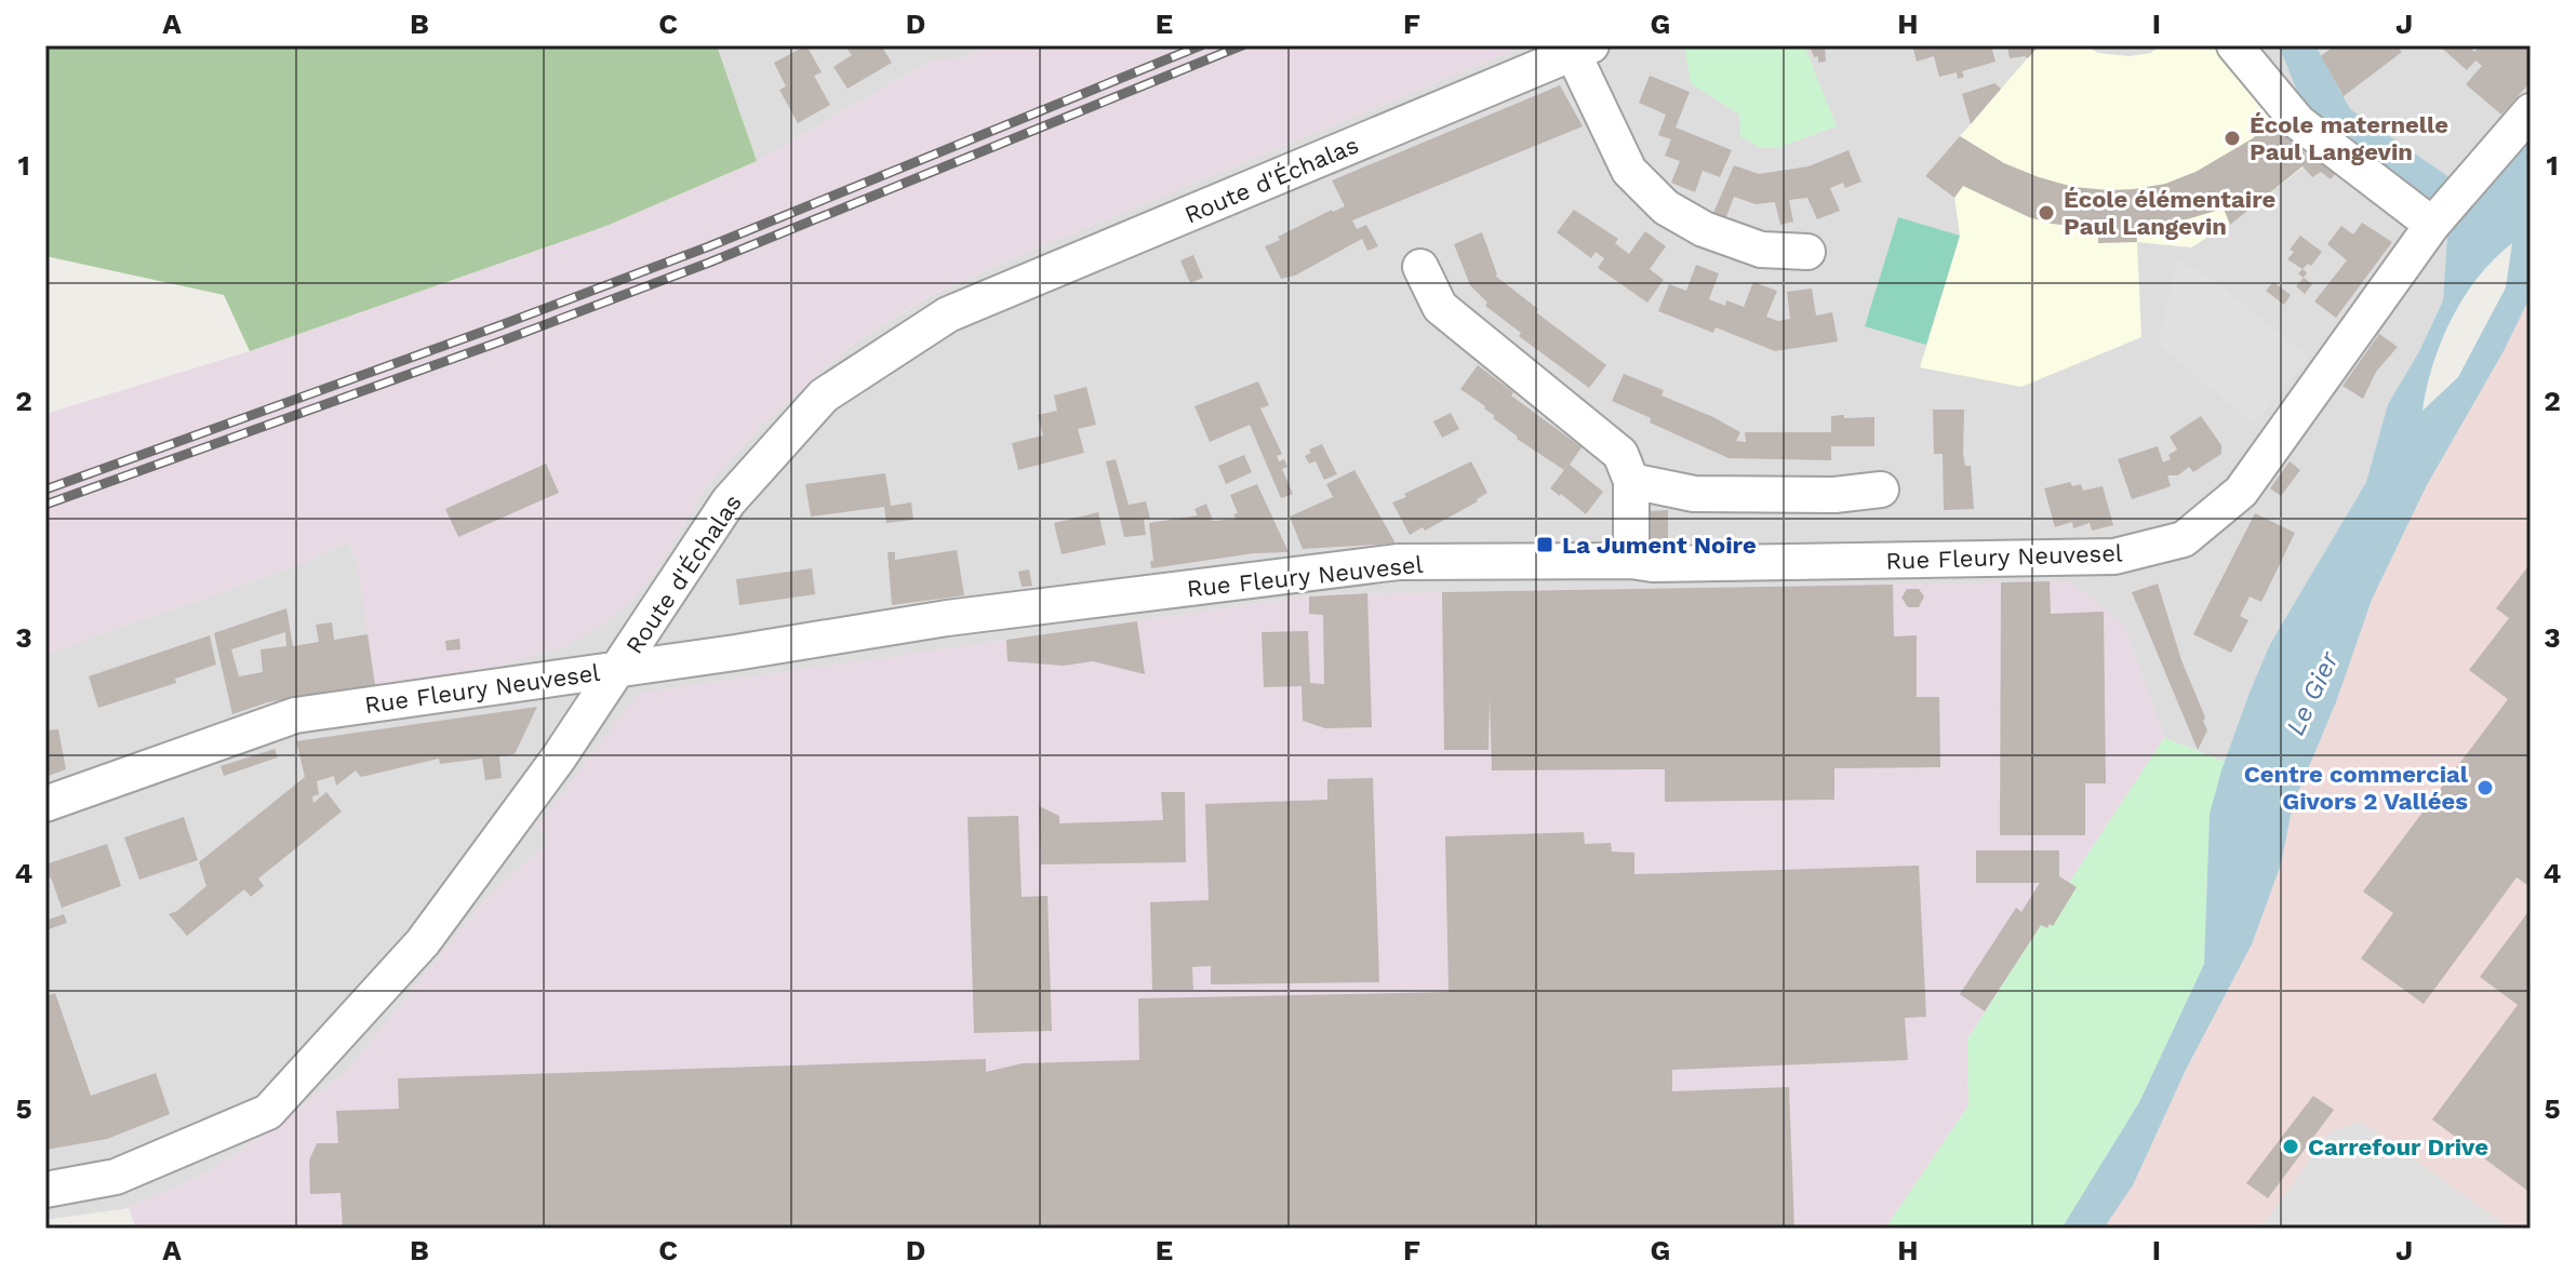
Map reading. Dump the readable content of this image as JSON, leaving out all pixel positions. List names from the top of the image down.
{
  "streets": {
    "street": ["Route d'Échalas", "Rue Fleury Neuvesel"]
  },
  "crossings": [
    ["Route d'Échalas", "Rue Fleury Neuvesel"]
  ],
  "water": ["Le Gier"],
  "places": {
    "other": [
      "École maternelle Paul Langevin",
      "École élémentaire Paul Langevin",
      "Centre commercial Givors 2 Vallées",
      "Carrefour Drive"
    ],
    "transit": ["La Jument Noire"]
  },
  "grid": {
    "columns": [
      "A",
      "B",
      "C",
      "D",
      "E",
      "F",
      "G",
      "H",
      "I",
      "J"
    ],
    "rows": [
      "1",
      "2",
      "3",
      "4",
      "5"
    ]
  }
}
